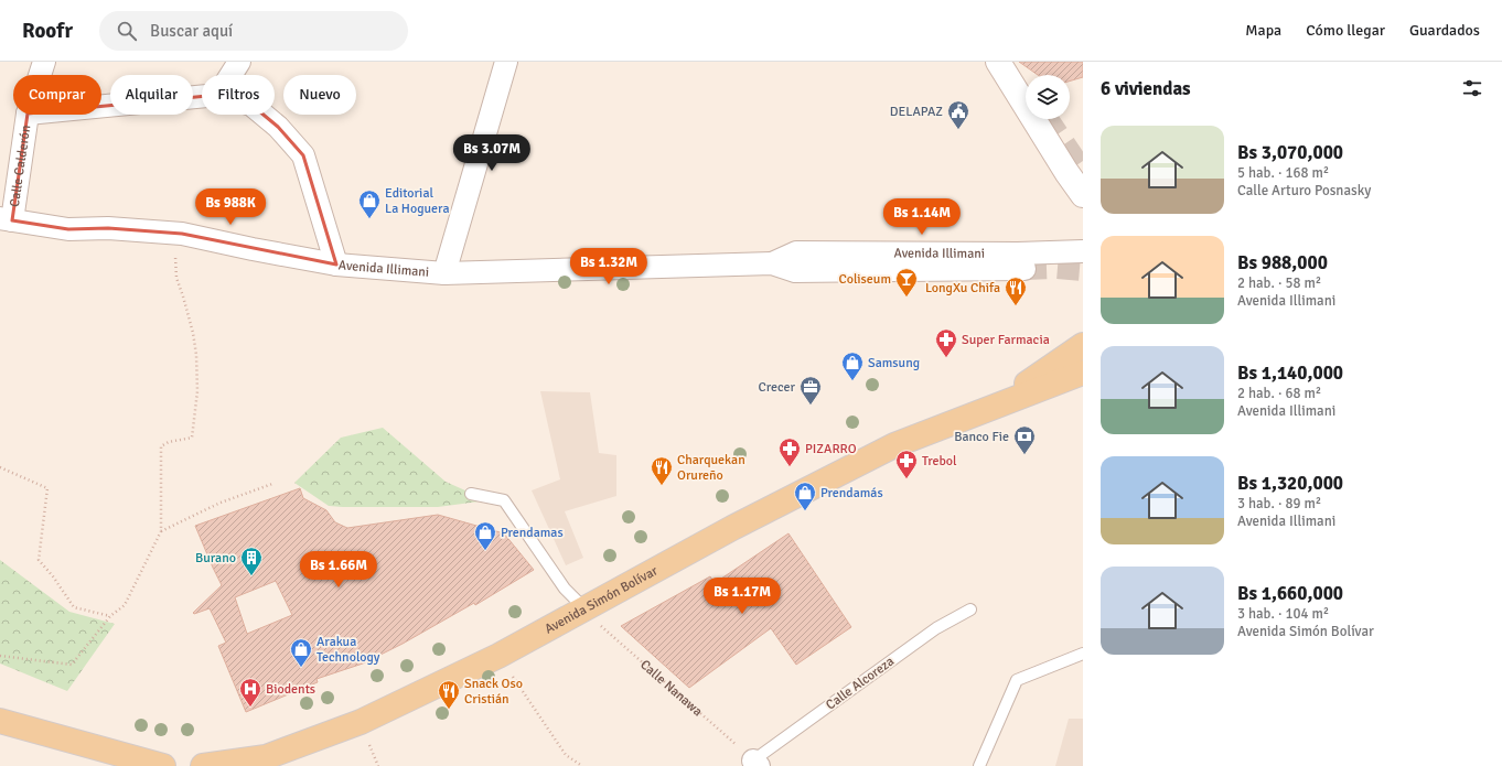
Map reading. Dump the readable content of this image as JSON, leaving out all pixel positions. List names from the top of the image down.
{
  "streets": {
    "main road": ["Avenida Simón Bolívar"],
    "street": ["Calle Calderón", "Avenida Illimani"],
    "lane": ["Calle Alcoreza"],
    "path": ["Calle Nanawa"]
  },
  "crossings": [
    ["Calle Calderón", "Avenida Illimani"],
    ["Avenida Simón Bolívar", "Calle Nanawa"],
    ["Calle Alcoreza", "Calle Nanawa"]
  ],
  "places": {
    "public building": ["DELAPAZ"],
    "shop": [
      "Editorial La Hoguera",
      "Samsung",
      "Prendamás",
      "Prendamas",
      "Arakua Technology"
    ],
    "bar": ["Coliseum"],
    "restaurant": ["LongXu Chifa", "Charquekan Orureño", "Snack Oso Cristián"],
    "pharmacy": ["Super Farmacia", "PIZARRO", "Trebol"],
    "office": ["Crecer"],
    "bank": ["Banco Fie"],
    "building": ["Burano"],
    "hospital": ["Biodents"]
  },
  "page": {
    "header": "Roofr",
    "search": "Buscar aquí",
    "nav": ["Mapa", "Cómo llegar", "Guardados"],
    "heading": "6 viviendas",
    "chip": [
      "Comprar",
      "Alquilar",
      "Filtros",
      "Nuevo"
    ],
    "list": [
      {
        "name": "Bs 3,070,000",
        "note": "5 hab. · 168 m² · Calle Arturo Posnasky"
      },
      {
        "name": "Bs 988,000",
        "note": "2 hab. · 58 m² · Avenida Illimani"
      },
      {
        "name": "Bs 1,140,000",
        "note": "2 hab. · 68 m² · Avenida Illimani"
      },
      {
        "name": "Bs 1,320,000",
        "note": "3 hab. · 89 m² · Avenida Illimani"
      },
      {
        "name": "Bs 1,660,000",
        "note": "3 hab. · 104 m² · Avenida Simón Bolívar"
      }
    ],
    "price": [
      "Bs 3.07M",
      "Bs 988K",
      "Bs 1.14M",
      "Bs 1.32M",
      "Bs 1.66M",
      "Bs 1.17M"
    ]
  }
}
